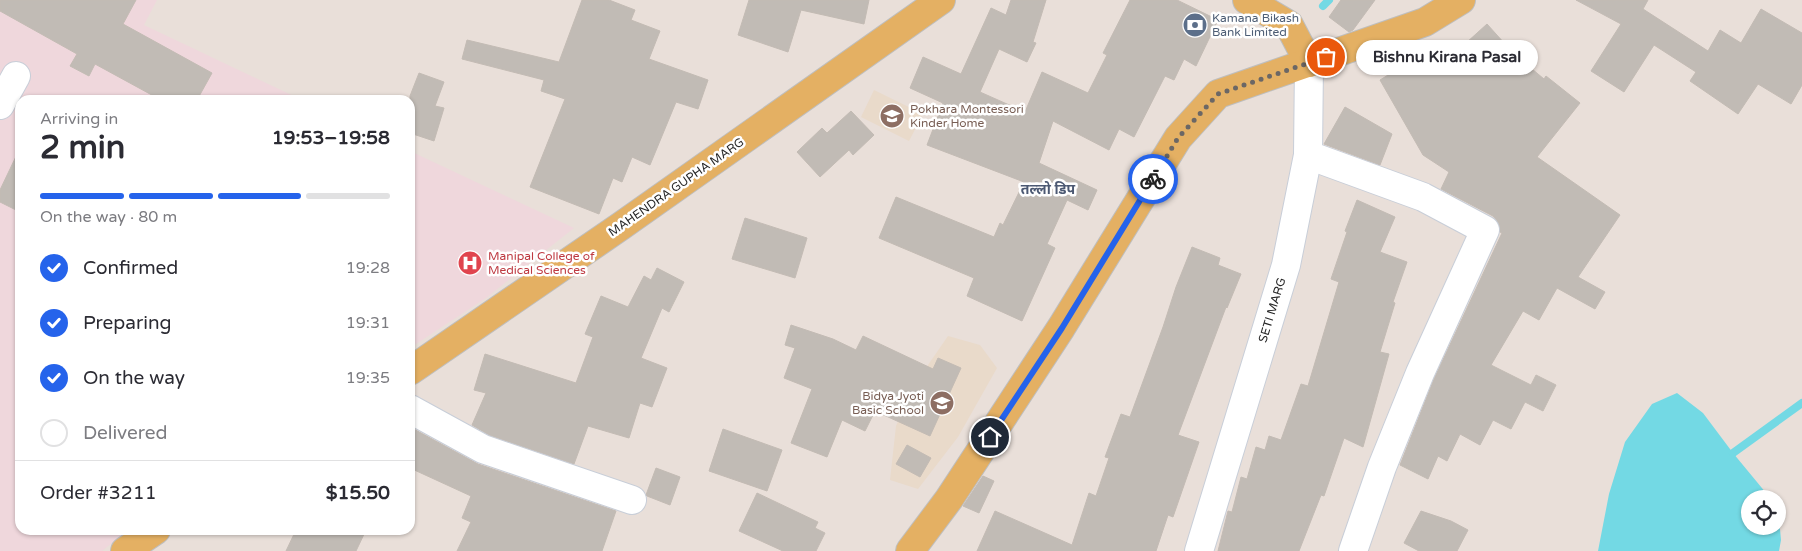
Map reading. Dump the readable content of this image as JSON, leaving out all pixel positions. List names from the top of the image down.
{
  "streets": {
    "main road": ["MAHENDRA GUPHA MARG"],
    "street": ["SETI MARG"]
  },
  "districts": ["तल्लो डिप"],
  "places": {
    "bank": ["Kamana Bikash Bank Limited"],
    "other": ["Bishnu Kirana Pasal"],
    "school or university": ["Pokhara Montessori Kinder Home", "Bidya Jyoti Basic School"],
    "hospital": ["Manipal College of Medical Sciences"]
  },
  "page": {
    "bubble": "Bishnu Kirana Pasal",
    "heading": ["2 min", "Arriving in", "19:53–19:58"],
    "panel": ["Order #3211", "$15.50"],
    "bar": "On the way · 80 m",
    "list": [
      ["Confirmed", "19:28"],
      ["Preparing", "19:31"],
      ["On the way", "19:35"],
      "Delivered"
    ]
  }
}
